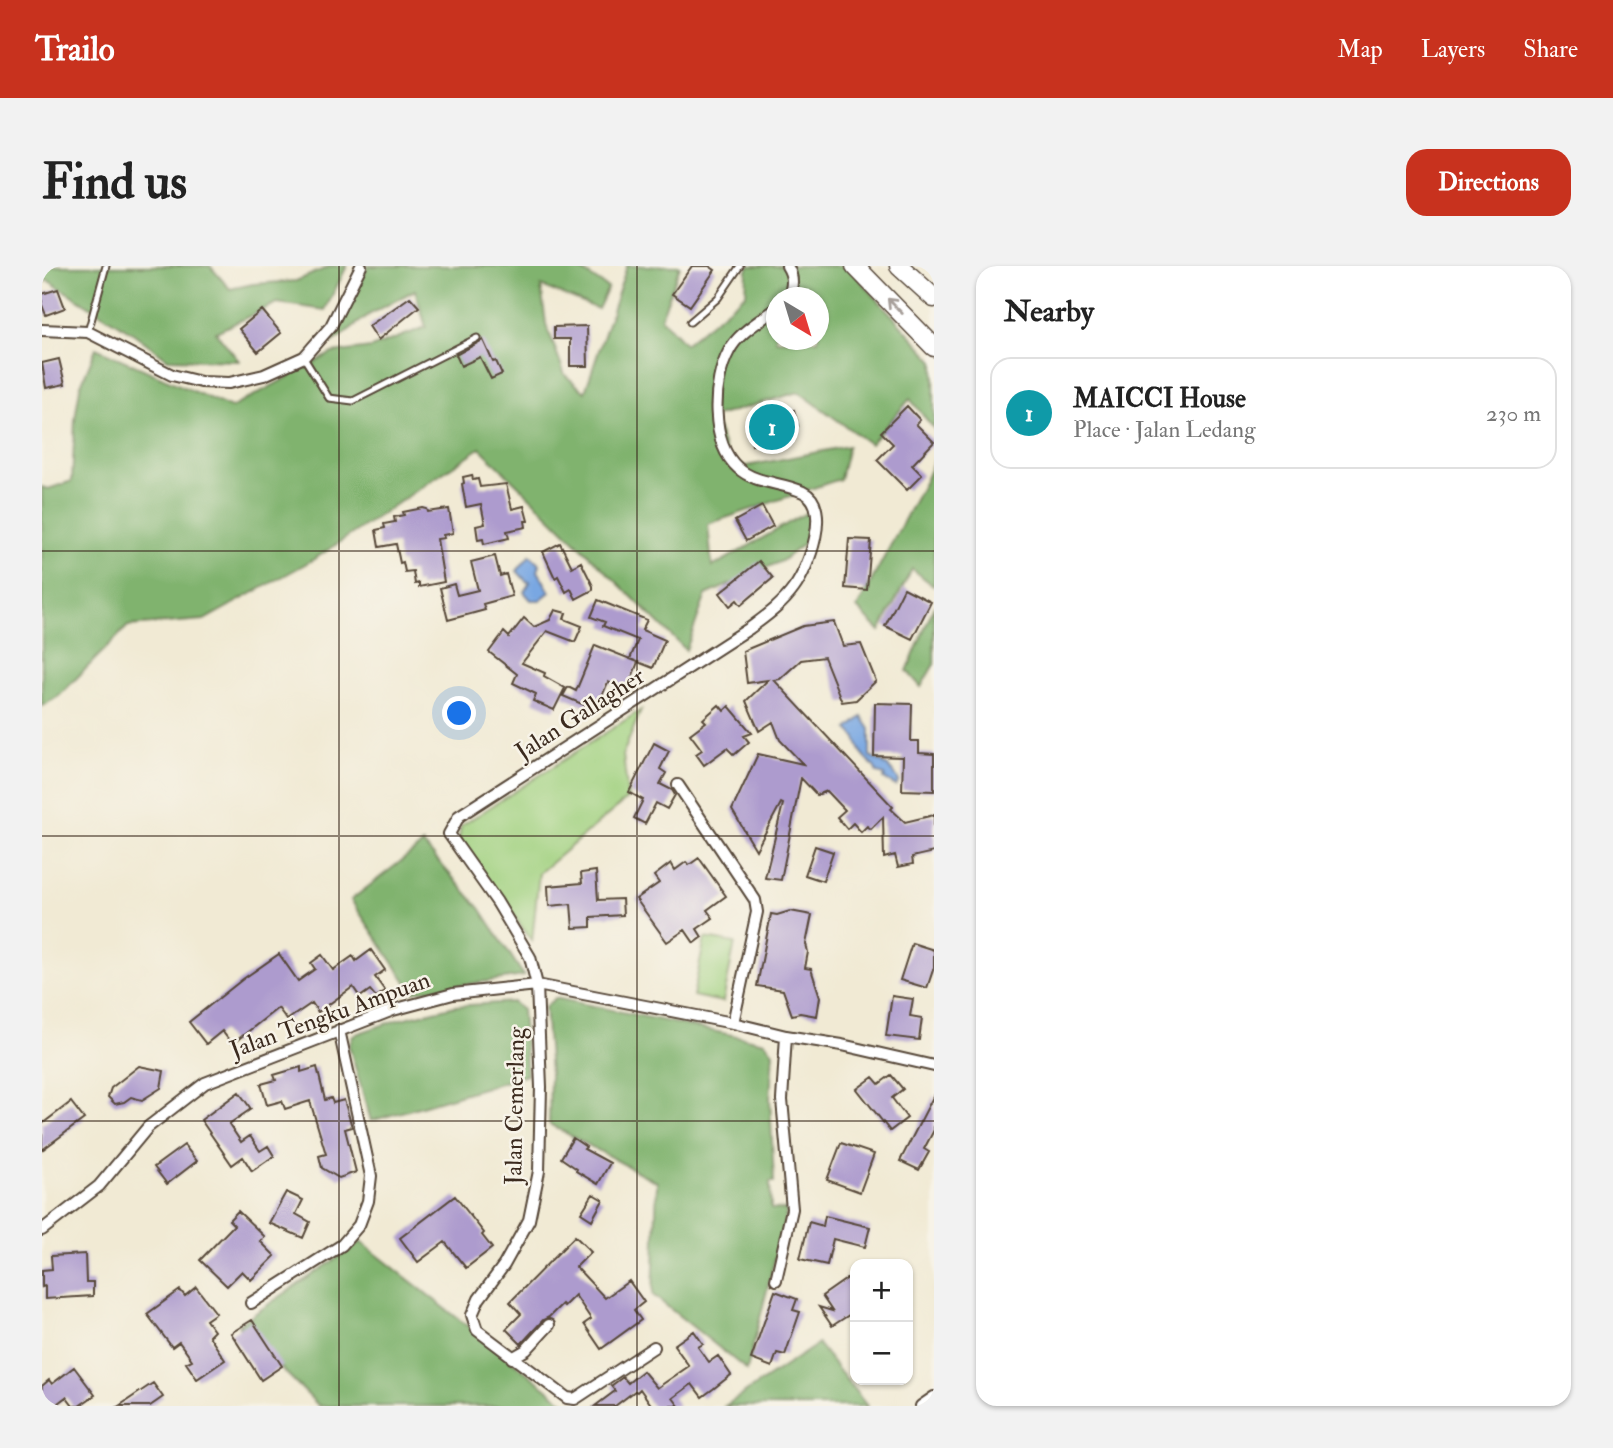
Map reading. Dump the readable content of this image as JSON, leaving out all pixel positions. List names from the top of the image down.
{
  "streets": {
    "street": ["Jalan Gallagher", "Jalan Tengku Ampuan", "Jalan Cemerlang"]
  },
  "crossings": [
    ["Jalan Gallagher", "Jalan Tengku Ampuan"],
    ["Jalan Gallagher", "Jalan Cemerlang"],
    ["Jalan Tengku Ampuan", "Jalan Cemerlang"]
  ],
  "north": "bottom right",
  "page": {
    "header": "Trailo",
    "nav": ["Map", "Layers", "Share"],
    "buttons": "Directions",
    "title": "Find us",
    "heading": "Nearby",
    "list": [
      {
        "mark": "1",
        "name": "MAICCI House",
        "note": "Place · Jalan Ledang",
        "value": "230 m"
      }
    ],
    "pins": "1",
    "map_buttons": ["+", "−"]
  }
}
